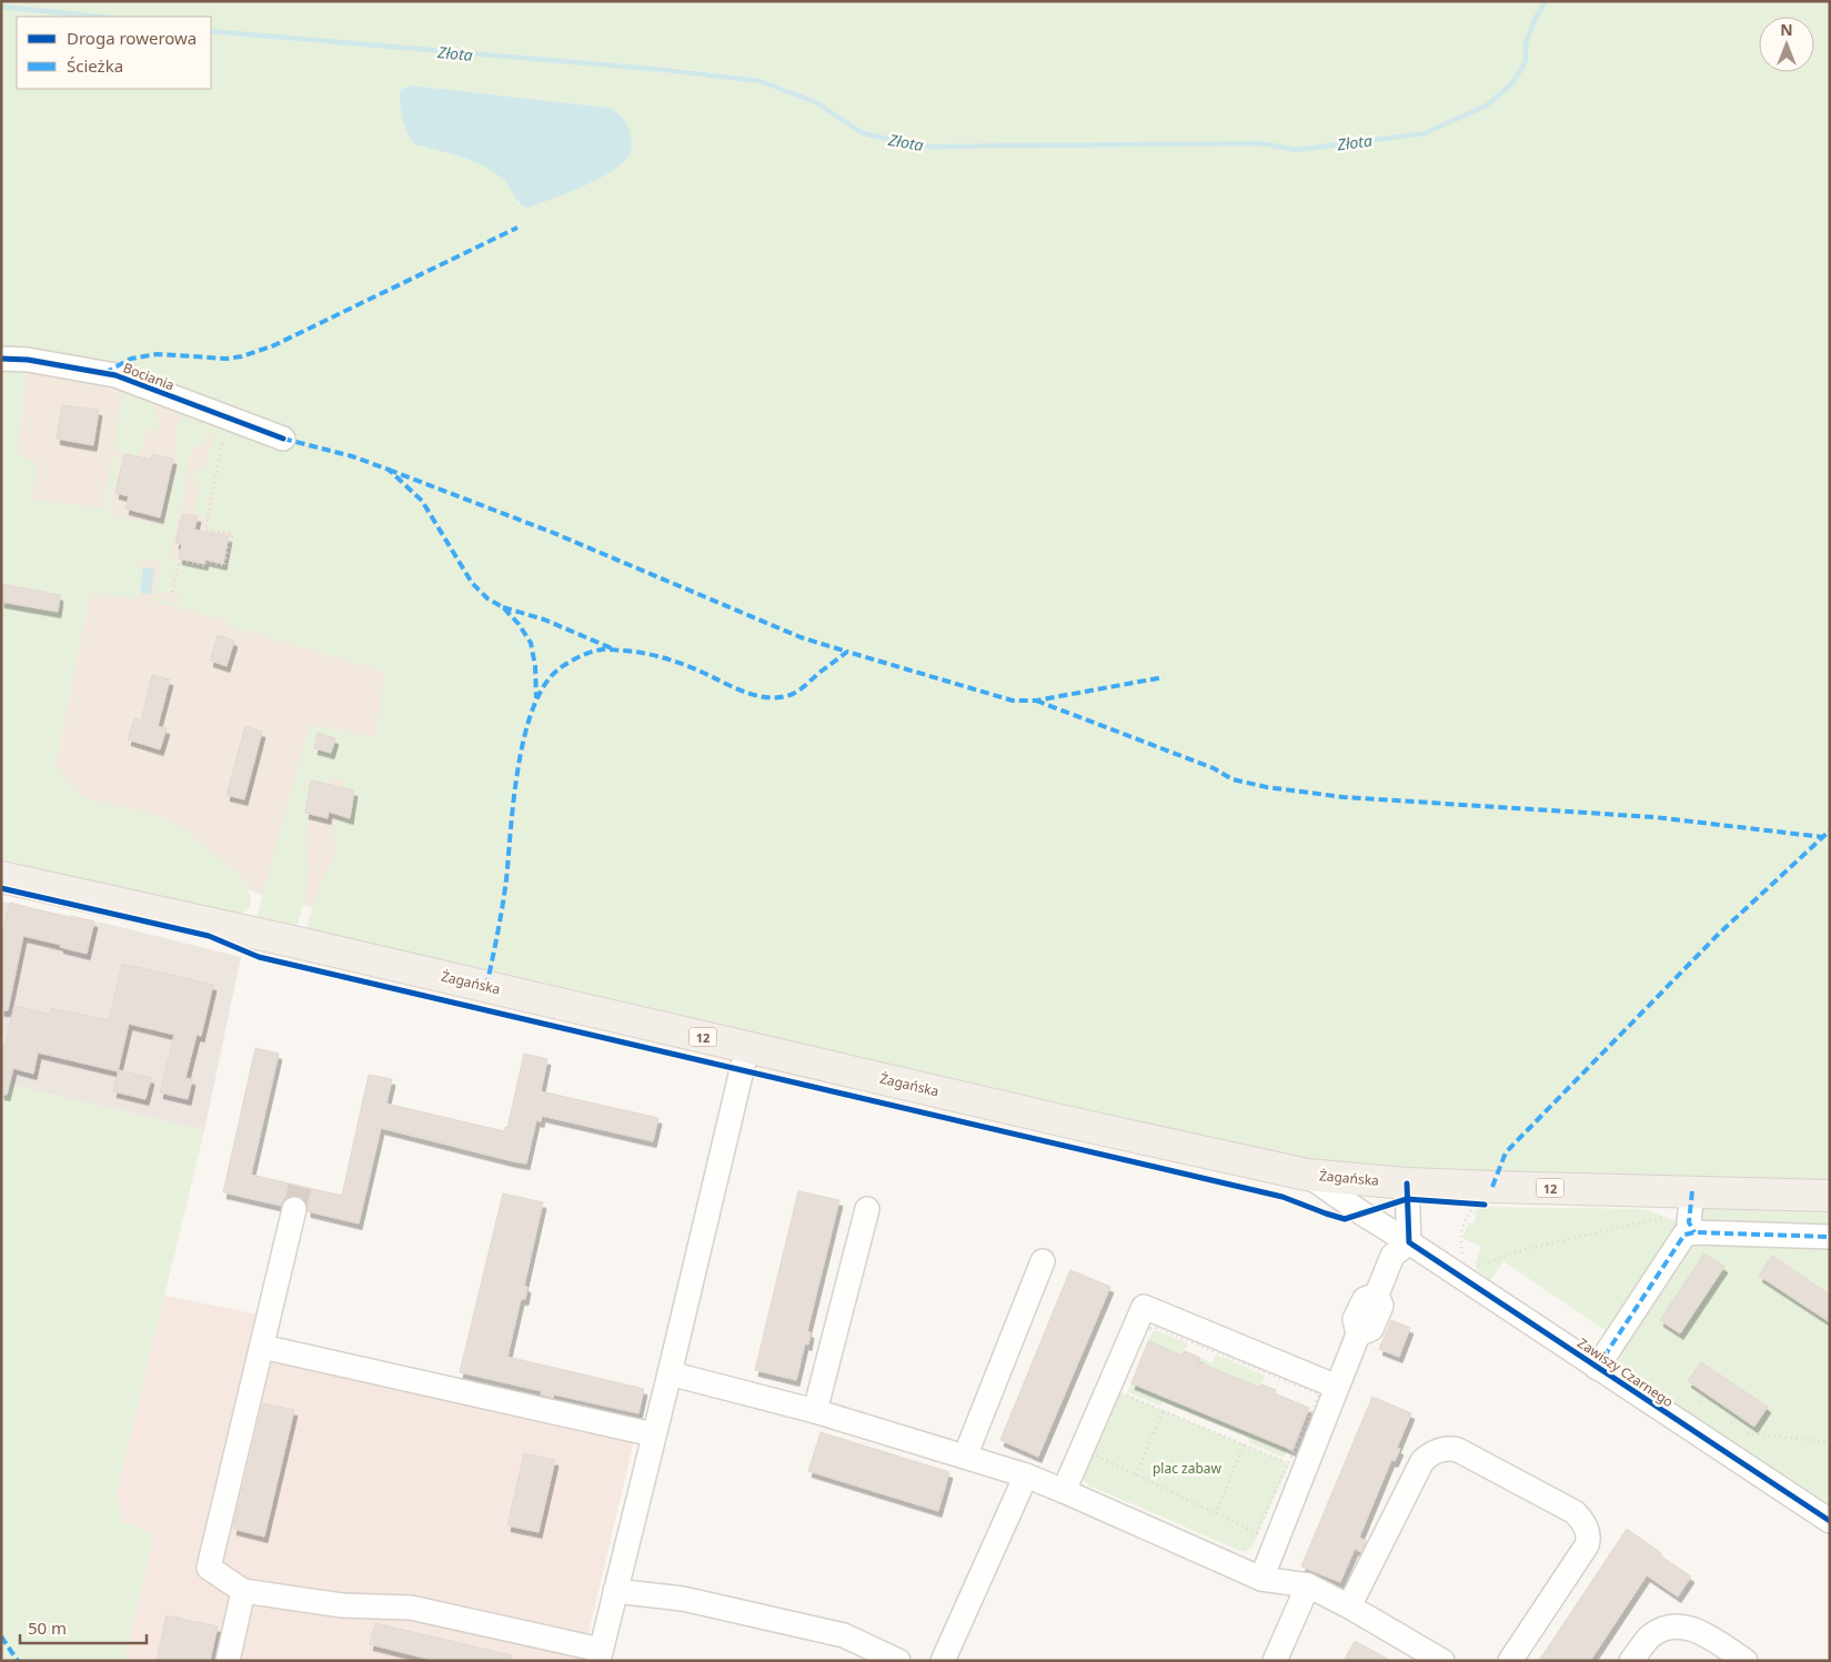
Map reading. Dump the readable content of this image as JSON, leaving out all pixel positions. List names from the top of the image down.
{
  "streets": {
    "main road": ["Żagańska", "12"],
    "street": ["Bociania", "Zawiszy Czarnego"]
  },
  "crossings": [
    ["Żagańska", "Zawiszy Czarnego"]
  ],
  "water": ["Złota"],
  "parks": ["plac zabaw"],
  "legend": ["Droga rowerowa", "Ścieżka"],
  "scale_bar": "50 m",
  "north": "top"
}
